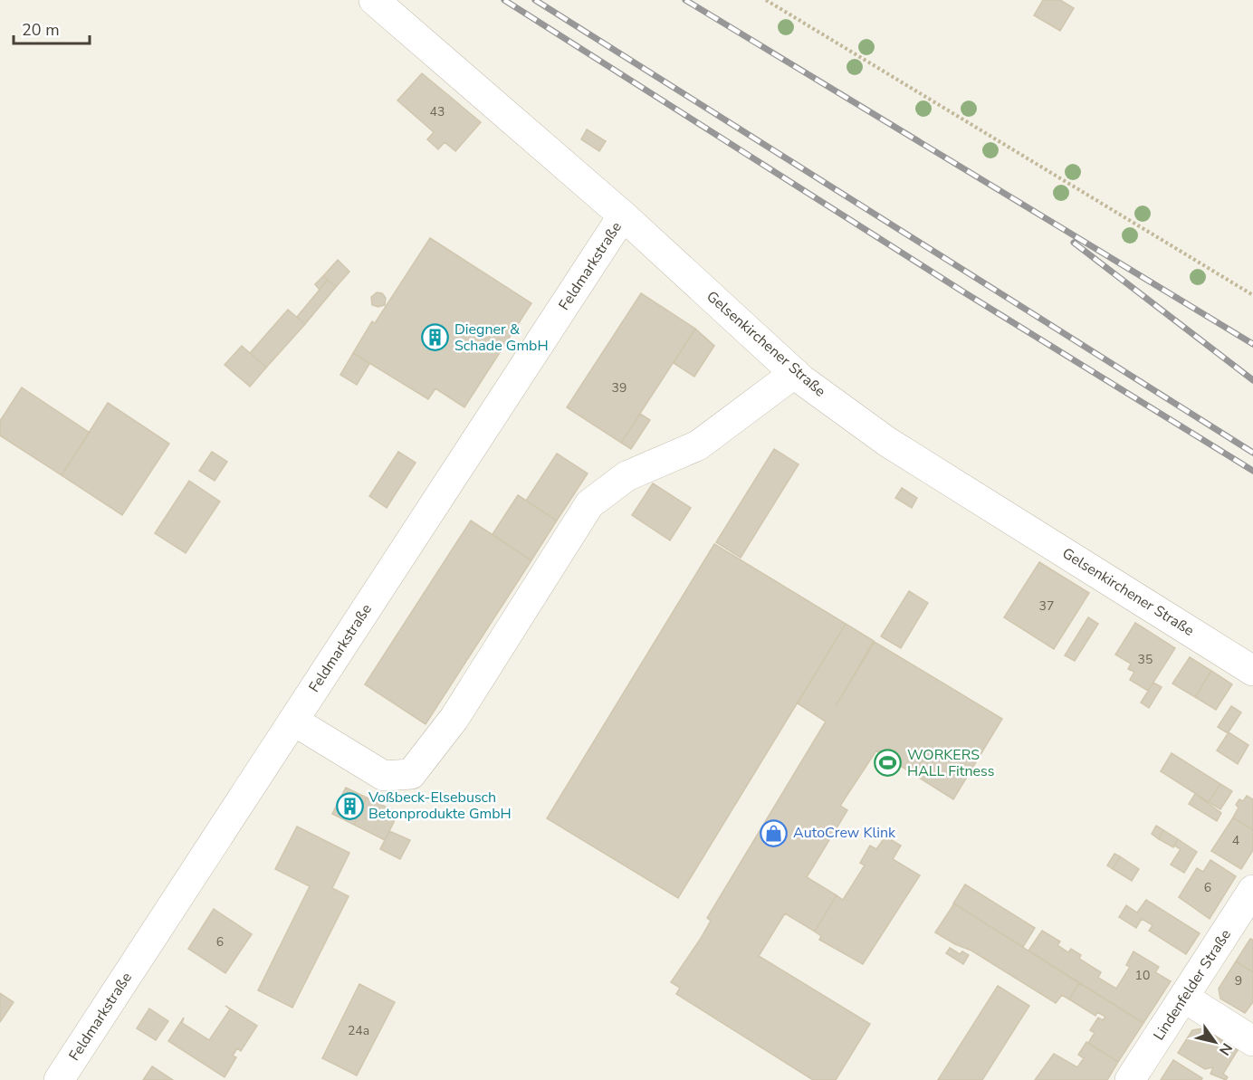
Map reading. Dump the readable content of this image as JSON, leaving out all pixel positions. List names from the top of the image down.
{
  "streets": {
    "street": ["Feldmarkstraße", "Gelsenkirchener Straße", "Lindenfelder Straße"]
  },
  "crossings": [
    ["Feldmarkstraße", "Gelsenkirchener Straße"]
  ],
  "places": {
    "building": ["Diegner & Schade GmbH", "Voßbeck-Elsebusch Betonprodukte GmbH"],
    "sports": ["WORKERS HALL Fitness"],
    "shop": ["AutoCrew Klink"]
  },
  "house_numbers": [
    "43",
    "39",
    "37",
    "35",
    "4",
    "6",
    "6",
    "10",
    "9",
    "24a"
  ],
  "scale_bar": "20 m",
  "north": "bottom right"
}
